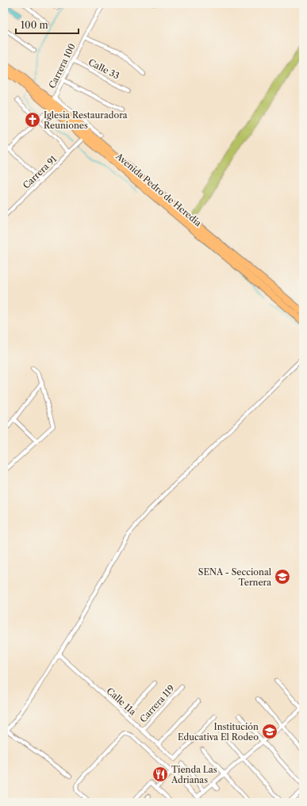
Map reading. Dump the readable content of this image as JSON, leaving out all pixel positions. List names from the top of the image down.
{
  "streets": {
    "highway": ["Avenida Pedro de Heredia"],
    "street": [
      "Carrera 100",
      "Calle 33",
      "Carrera 91",
      "Calle 11a",
      "Carrera 119"
    ]
  },
  "crossings": [
    ["Carrera 100", "Calle 33"],
    ["Carrera 100", "Avenida Pedro de Heredia"],
    ["Carrera 91", "Avenida Pedro de Heredia"],
    ["Calle 11a", "Carrera 119"]
  ],
  "places": {
    "church": ["Iglesia Restauradora Reuniones"],
    "school or university": ["SENA - Seccional Ternera", "Institución Educativa El Rodeo"],
    "restaurant": ["Tienda Las Adrianas"]
  },
  "scale_bar": "100 m"
}
